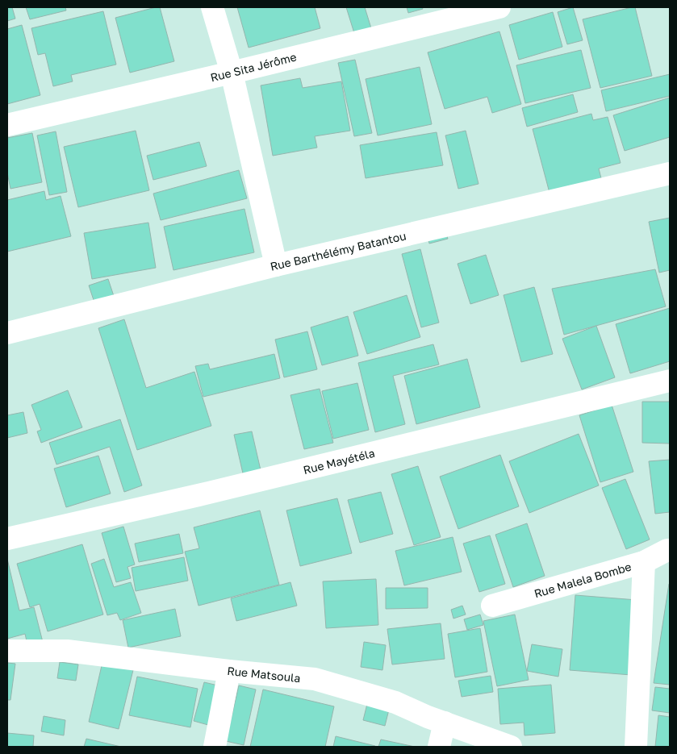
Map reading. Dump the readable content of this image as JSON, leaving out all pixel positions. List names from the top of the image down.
{
  "streets": {
    "street": [
      "Rue Sita Jérôme",
      "Rue Barthélémy Batantou",
      "Rue Mayétéla",
      "Rue Malela Bombe",
      "Rue Matsoula"
    ]
  }
}
